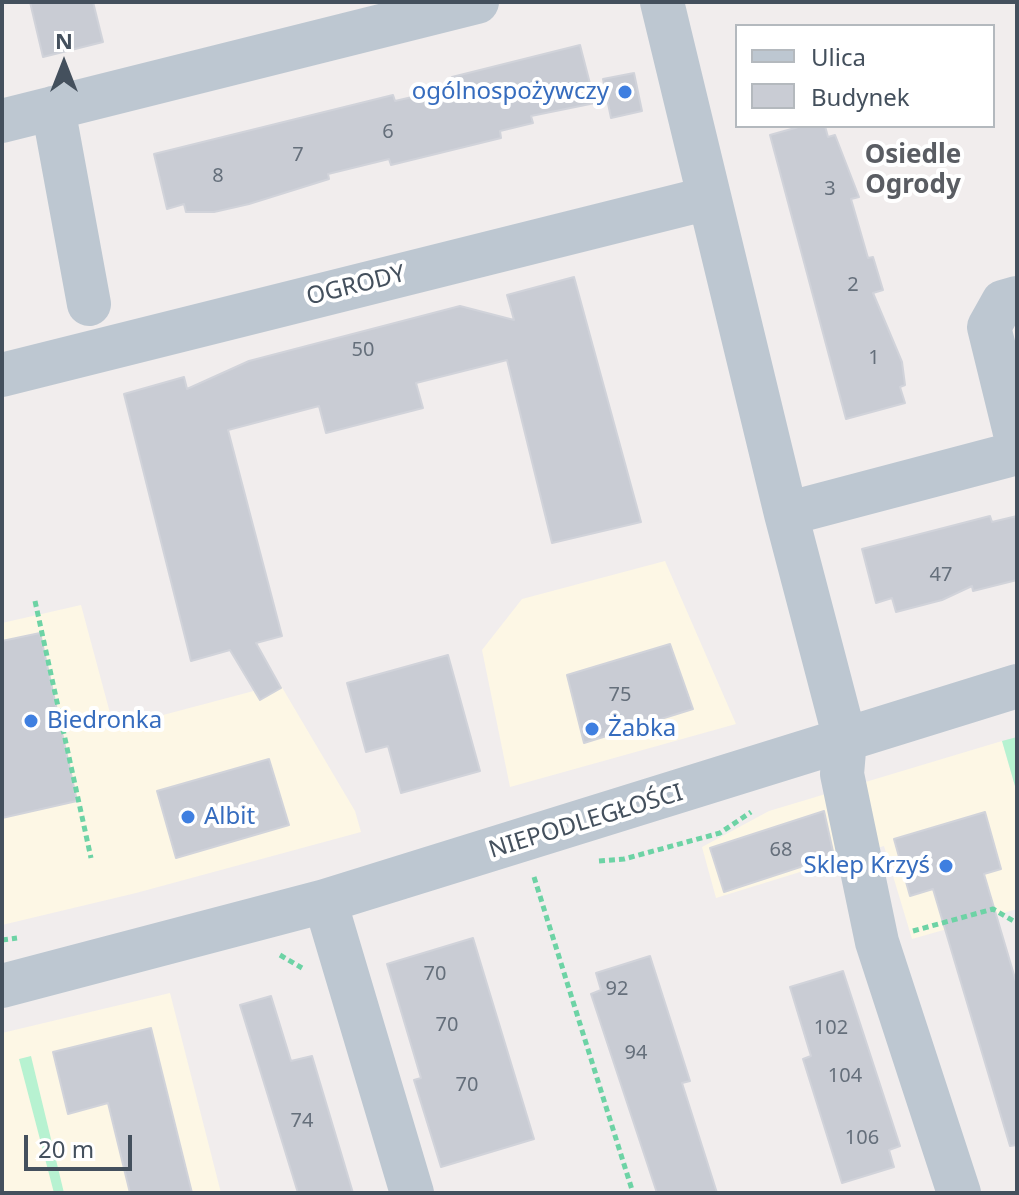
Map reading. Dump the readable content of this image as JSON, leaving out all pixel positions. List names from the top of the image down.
{
  "streets": {
    "street": ["OGRODY", "NIEPODLEGŁOŚCI"]
  },
  "districts": ["Osiedle Ogrody"],
  "places": [
    "ogólnospożywczy",
    "Biedronka",
    "Żabka",
    "Albit",
    "Sklep Krzyś"
  ],
  "house_numbers": [
    "6",
    "7",
    "8",
    "3",
    "2",
    "50",
    "1",
    "47",
    "75",
    "68",
    "70",
    "92",
    "70",
    "102",
    "94",
    "104",
    "70",
    "74",
    "106"
  ],
  "legend": ["Ulica", "Budynek"],
  "scale_bar": "20 m",
  "north": "top"
}
